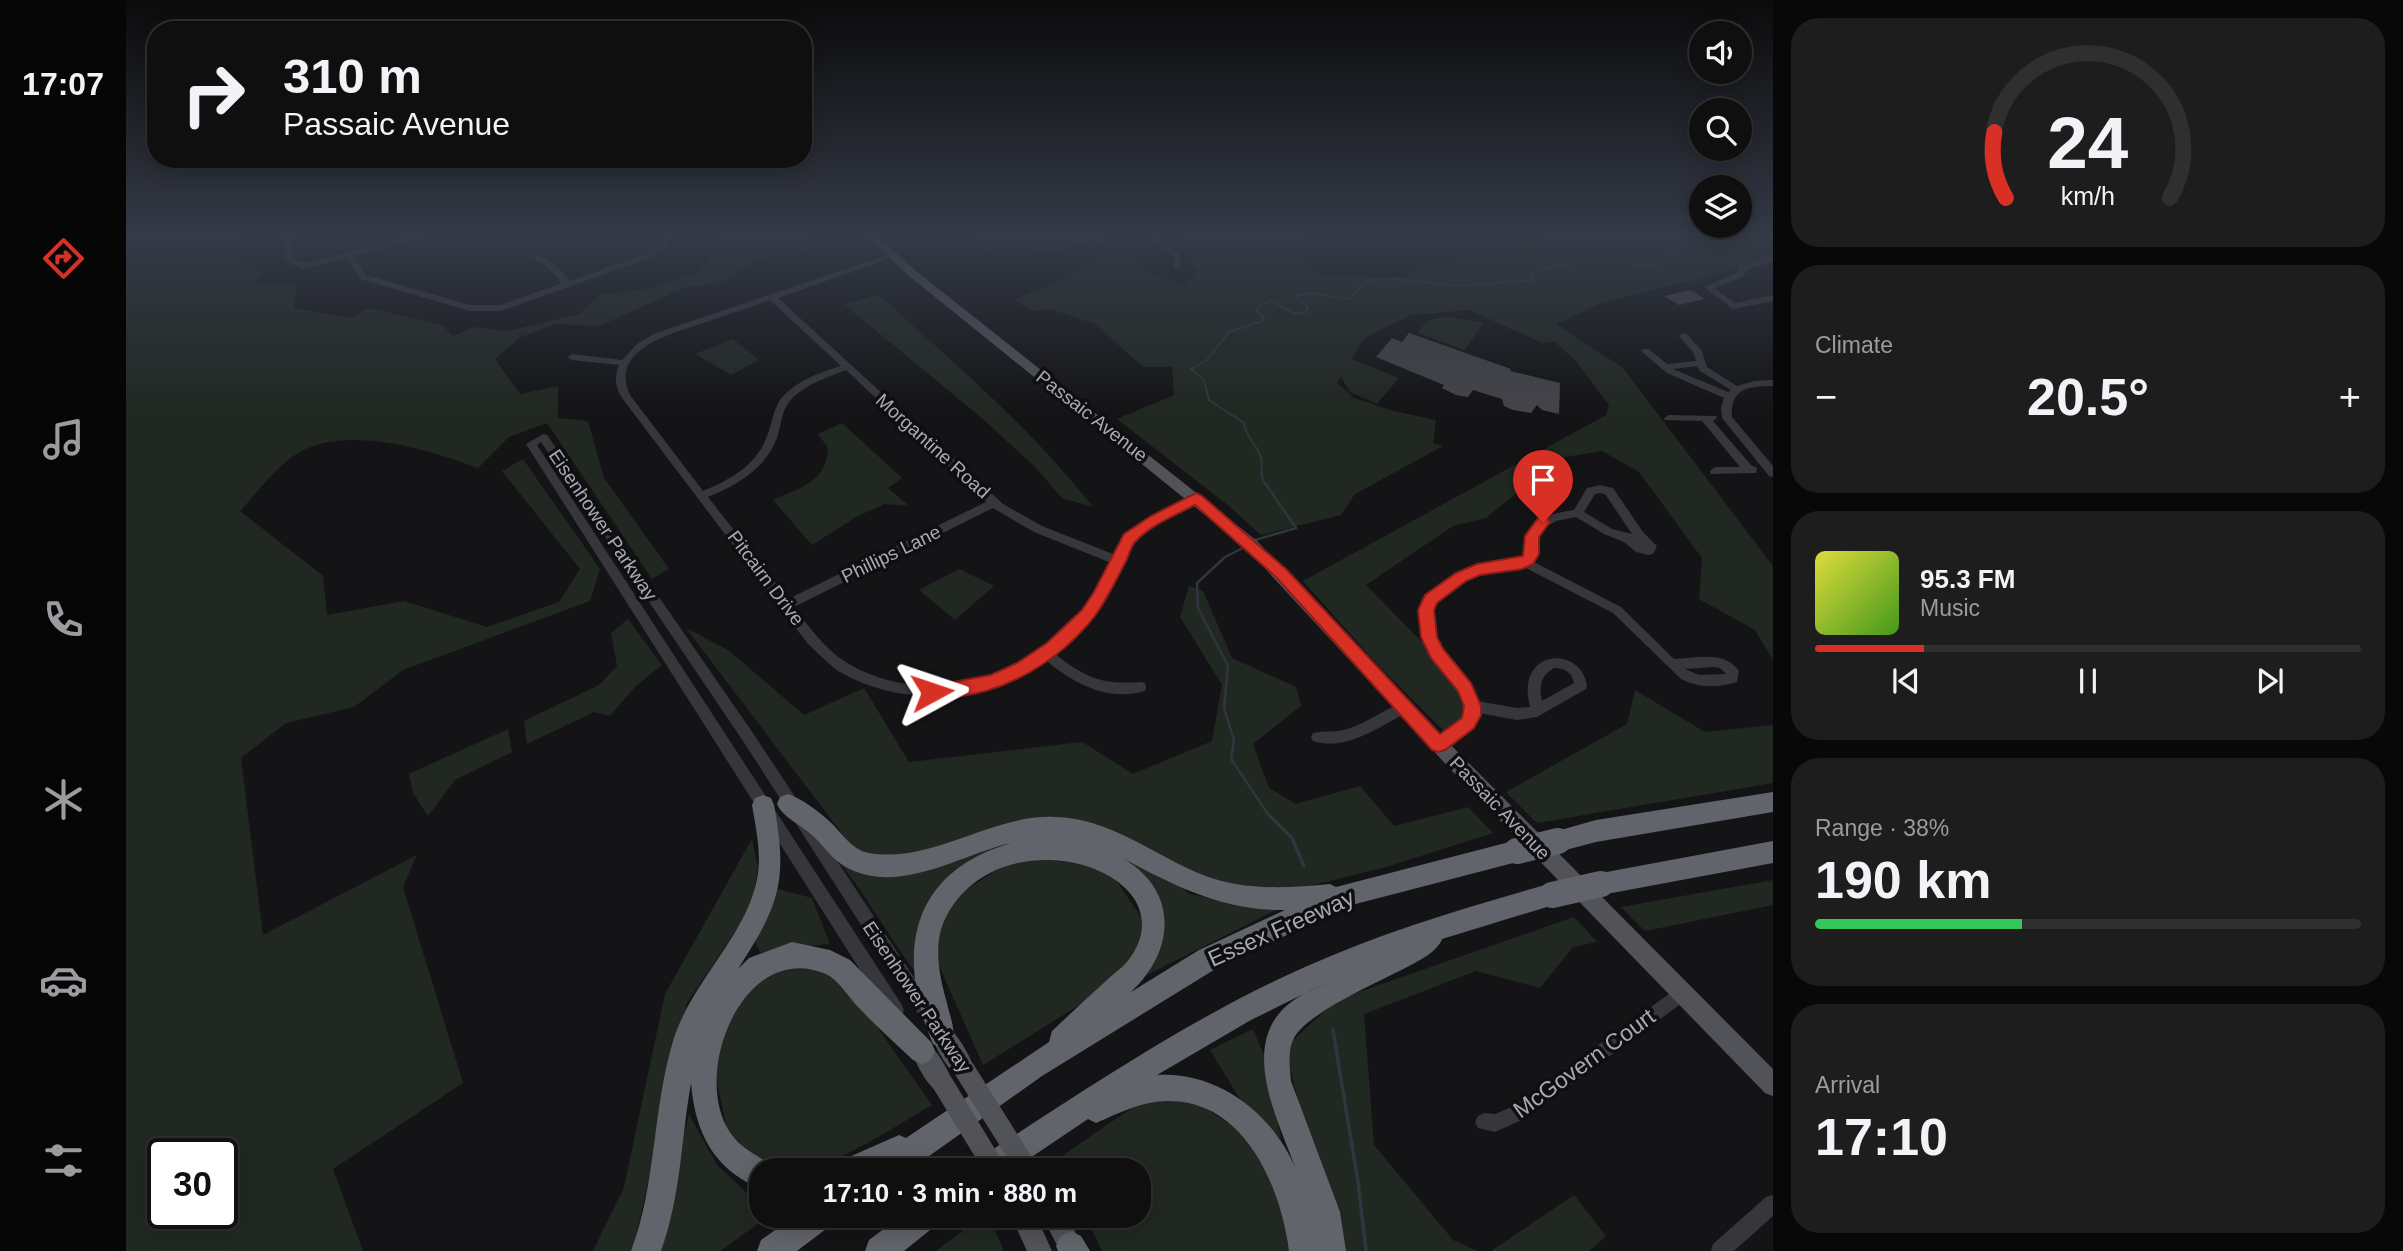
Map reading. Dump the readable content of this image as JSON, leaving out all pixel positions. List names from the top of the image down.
{
  "streets": {
    "highway": ["Essex Freeway"],
    "main road": ["Passaic Avenue", "Eisenhower Parkway"],
    "street": [
      "Morgantine Road",
      "Phillips Lane",
      "Pitcairn Drive",
      "McGovern Court"
    ]
  },
  "crossings": [
    ["Passaic Avenue", "Pitcairn Drive"],
    ["Passaic Avenue", "McGovern Court"],
    ["Morgantine Road", "Phillips Lane"],
    ["Morgantine Road", "Pitcairn Drive"],
    ["Phillips Lane", "Pitcairn Drive"]
  ],
  "page": {
    "tabs": "17:07",
    "turn": ["310 m", "Passaic Avenue"],
    "tile": [
      "Climate",
      ["Range · 38%", "190 km"],
      ["Arrival", "17:10"]
    ],
    "heat": ["−", "20.5°", "+"],
    "song": ["95.3 FM", "Music"],
    "limit": "30",
    "trip": "17:10 · 3 min · 880 m",
    "gauge": ["24", "km/h"]
  }
}
